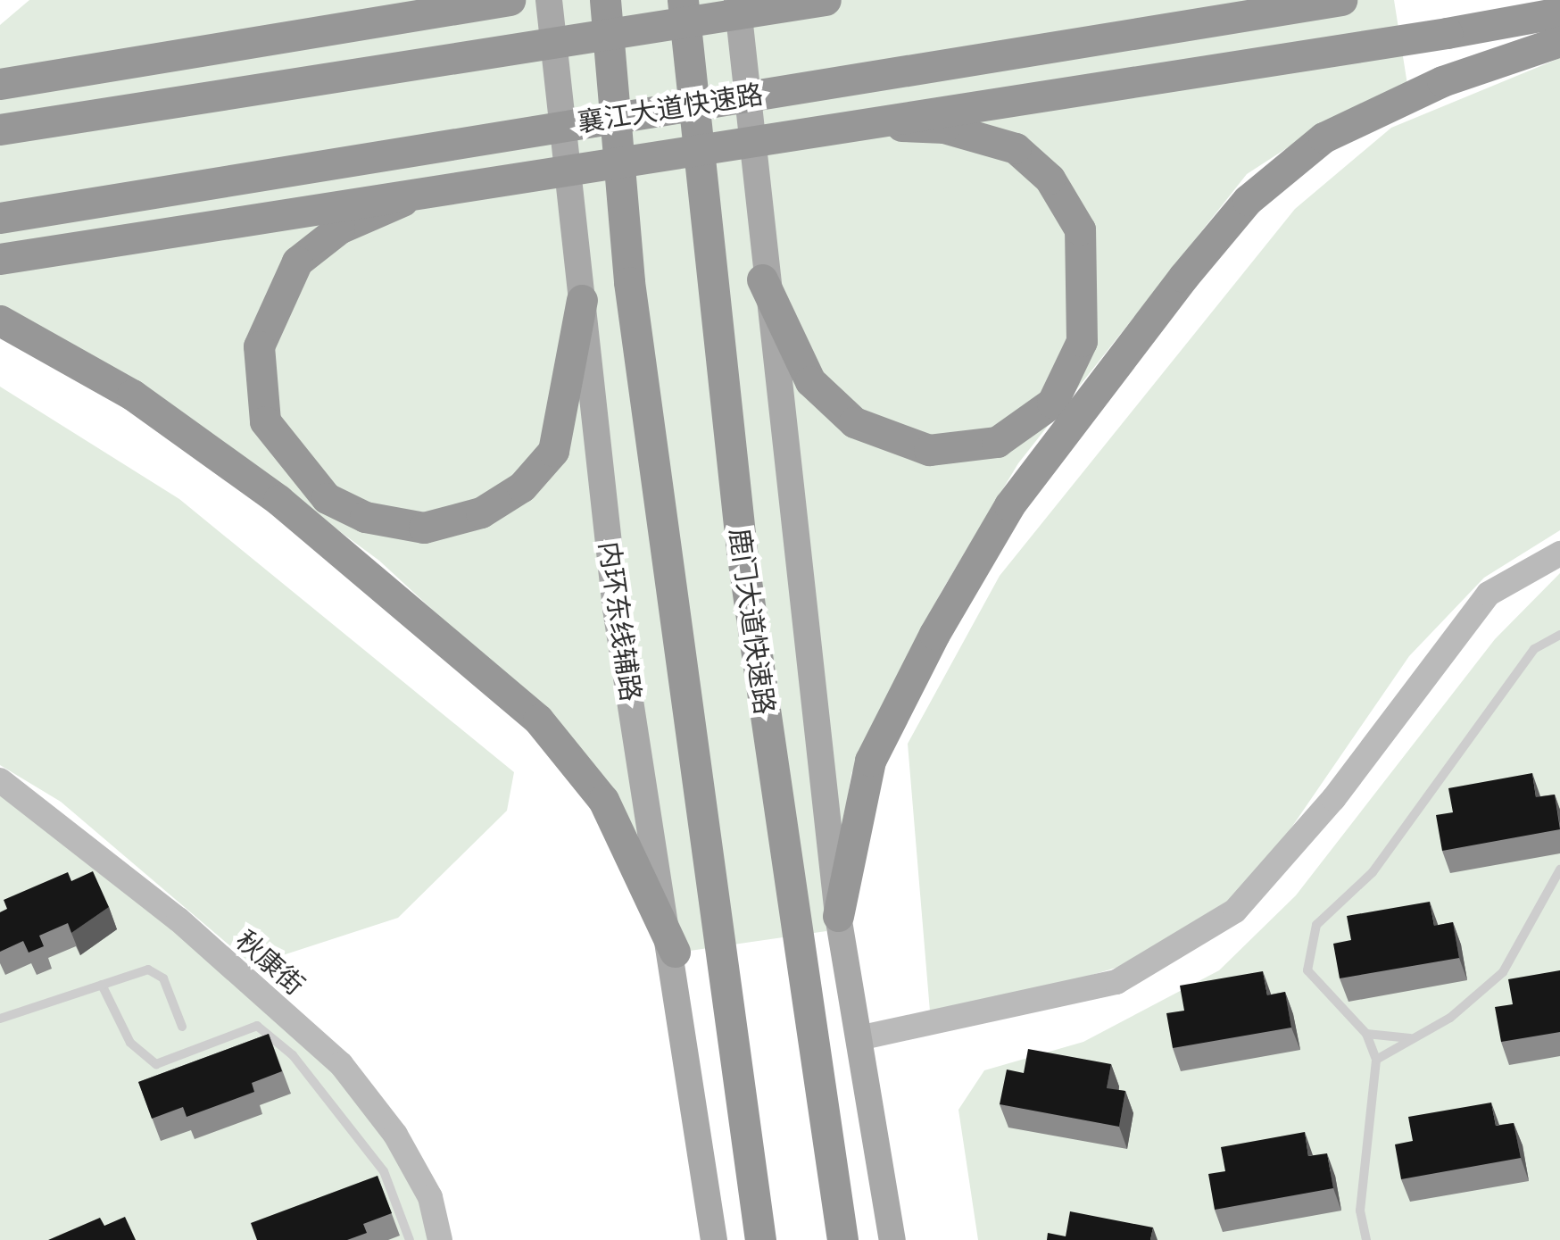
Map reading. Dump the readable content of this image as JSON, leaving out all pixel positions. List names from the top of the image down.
{
  "streets": {
    "highway": ["襄江大道快速路", "鹿门大道快速路"],
    "main road": ["内环东线辅路"],
    "street": ["秋康街"]
  }
}
